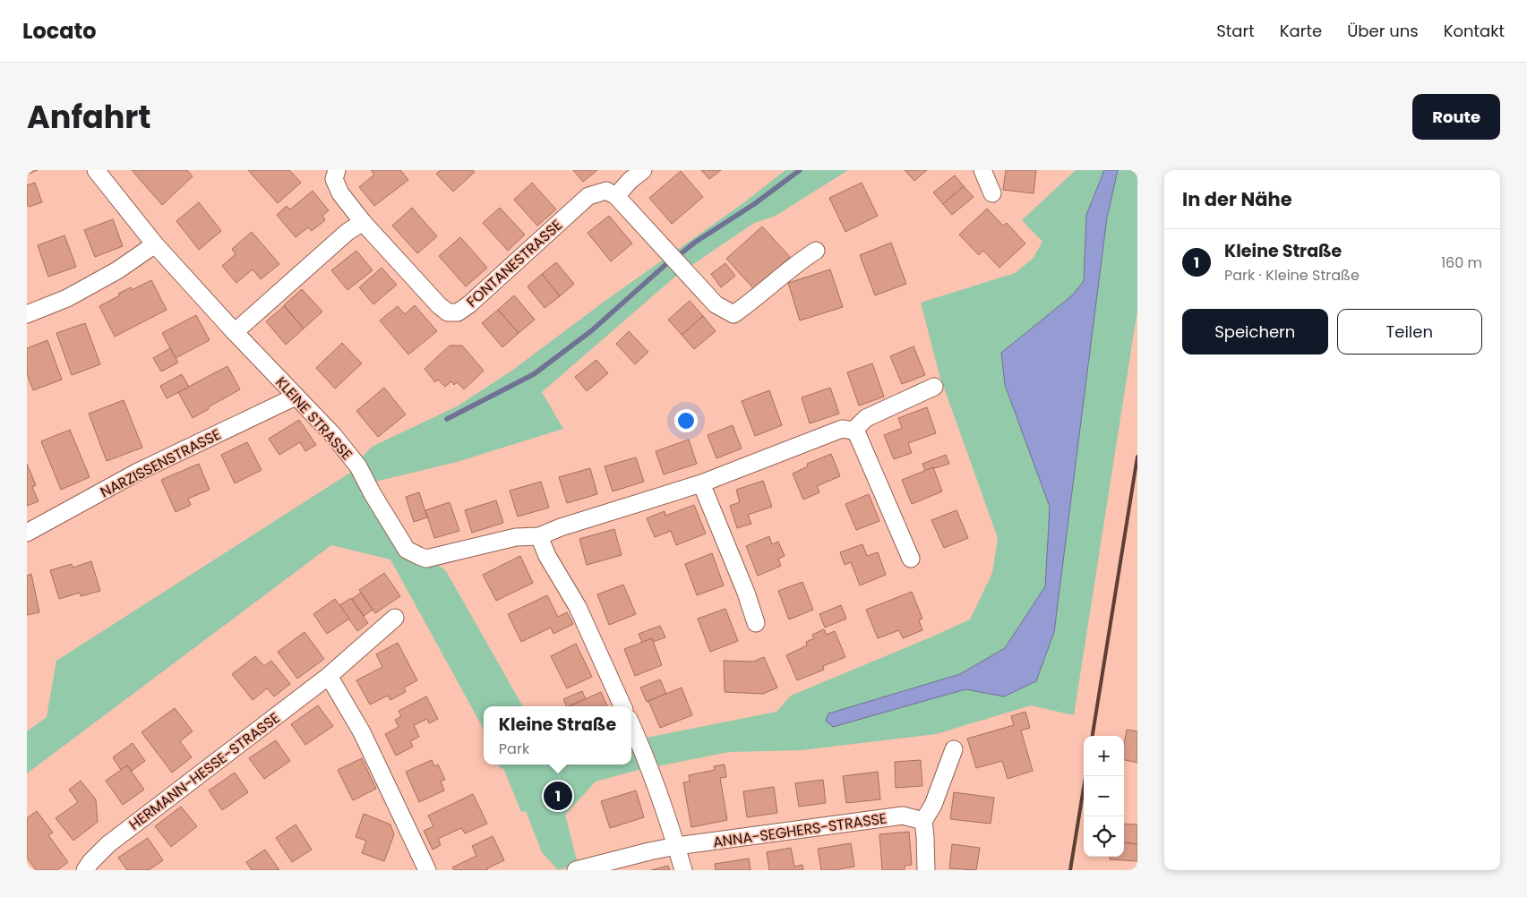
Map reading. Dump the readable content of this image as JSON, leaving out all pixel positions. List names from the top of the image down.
{
  "streets": {
    "street": [
      "FONTANESTRASSE",
      "KLEINE STRASSE",
      "NARZISSENSTRASSE",
      "HERMANN-HESSE-STRASSE",
      "ANNA-SEGHERS-STRASSE"
    ]
  },
  "crossings": [
    ["KLEINE STRASSE", "NARZISSENSTRASSE"]
  ],
  "page": {
    "header": "Locato",
    "nav": [
      "Start",
      "Karte",
      "Über uns",
      "Kontakt"
    ],
    "title": "Anfahrt",
    "buttons": [
      "Route",
      ["Speichern", "Teilen"]
    ],
    "heading": "In der Nähe",
    "list": [
      {
        "mark": "1",
        "name": "Kleine Straße",
        "note": "Park · Kleine Straße",
        "value": "160 m"
      }
    ],
    "popup": ["Kleine Straße", "Park"],
    "map_buttons": ["+", "−"],
    "pins": "1"
  }
}
